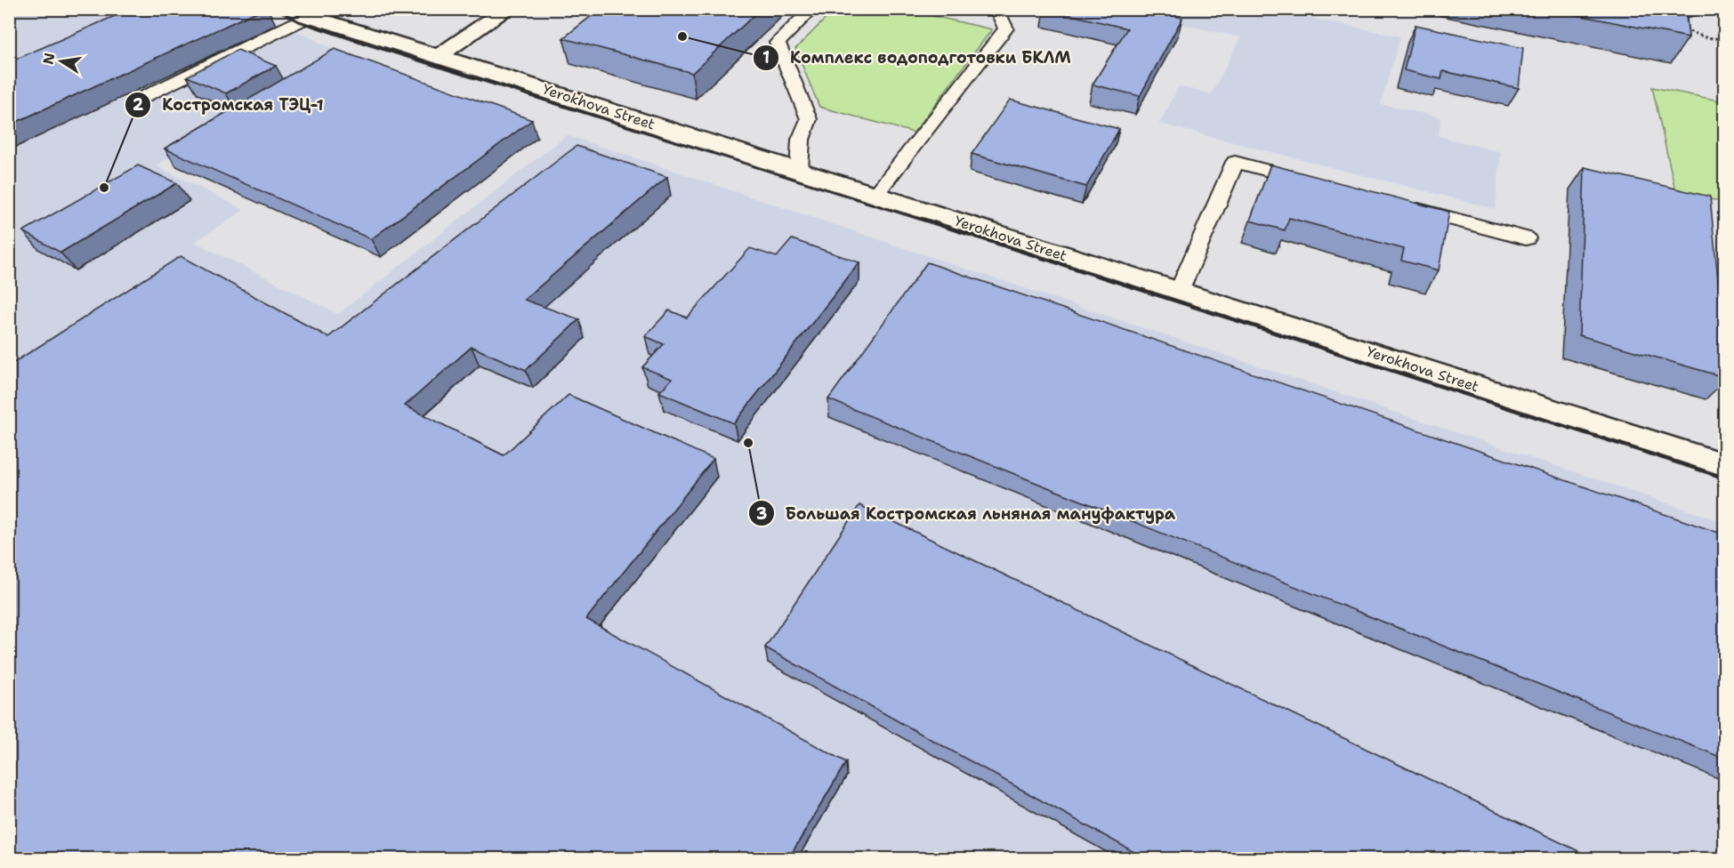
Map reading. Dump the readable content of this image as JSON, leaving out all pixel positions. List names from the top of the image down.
{
  "streets": {
    "street": ["Yerokhova Street"]
  },
  "places": ["Комплекс водоподготовки БКЛМ", "Костромская ТЭЦ-1", "Большая Костромская льняная мануфактура"],
  "north": "left"
}
